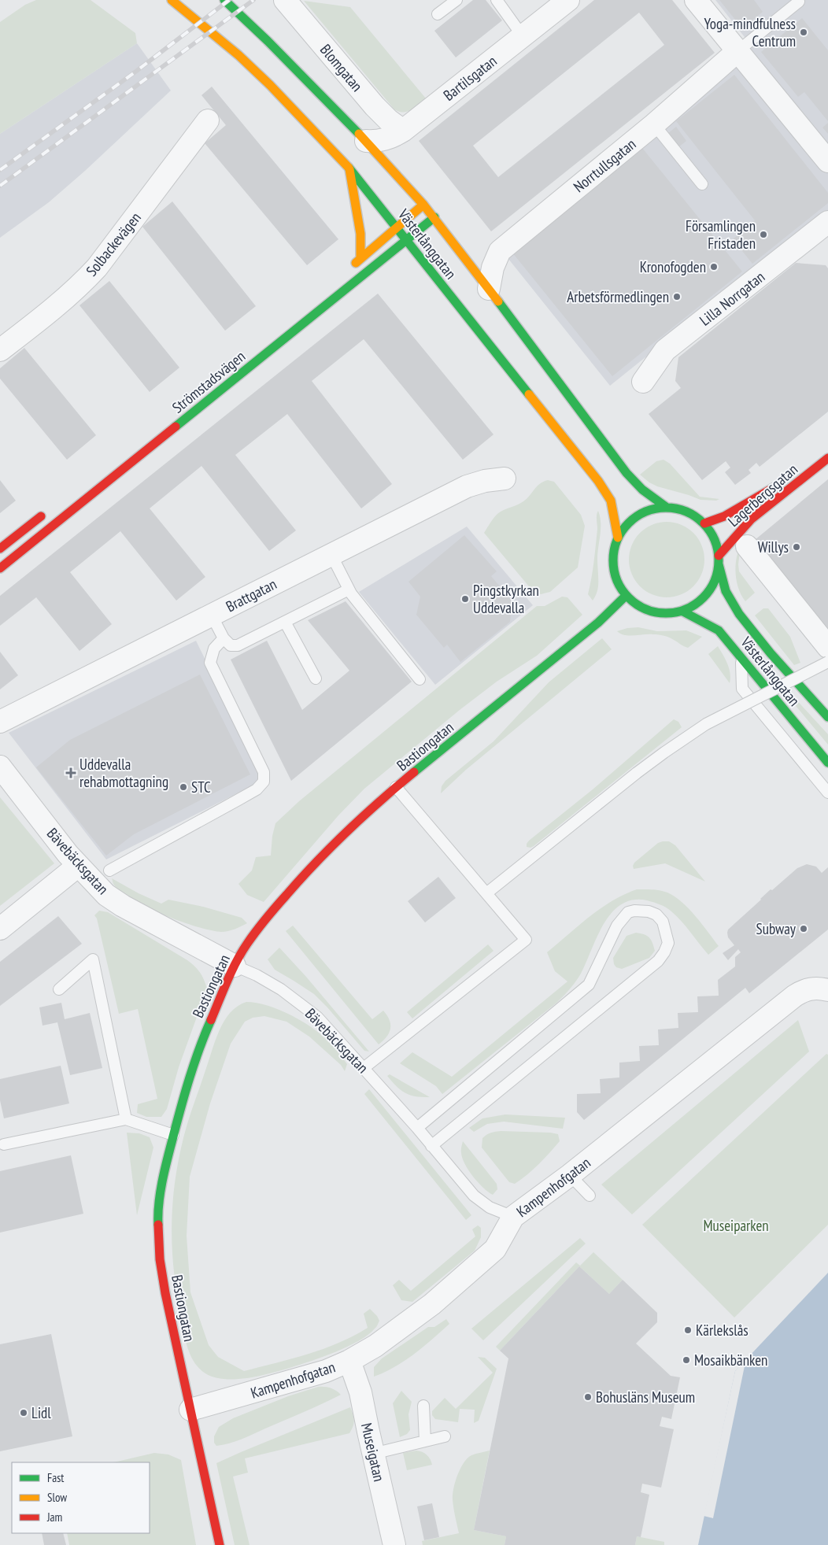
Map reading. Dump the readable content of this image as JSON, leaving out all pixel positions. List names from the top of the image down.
{
  "streets": {
    "main road": [
      "Västerlånggatan",
      "Strömstadsvägen",
      "Lagerbergsgatan",
      "Bastiongatan"
    ],
    "street": [
      "Blomgatan",
      "Bartilsgatan",
      "Norrtullsgatan",
      "Solbackevägen",
      "Lilla Norrgatan",
      "Brattgatan",
      "Bävebäcksgatan",
      "Kampenhofgatan",
      "Museigatan"
    ]
  },
  "crossings": [
    ["Blomgatan", "Bartilsgatan"],
    ["Bartilsgatan", "Västerlånggatan"],
    ["Norrtullsgatan", "Västerlånggatan"],
    ["Västerlånggatan", "Strömstadsvägen"],
    ["Västerlånggatan", "Lagerbergsgatan"],
    ["Västerlånggatan", "Bastiongatan"],
    ["Lagerbergsgatan", "Bastiongatan"],
    ["Bastiongatan", "Bävebäcksgatan"],
    ["Bastiongatan", "Kampenhofgatan"],
    ["Bävebäcksgatan", "Kampenhofgatan"],
    ["Kampenhofgatan", "Museigatan"]
  ],
  "parks": ["Museiparken"],
  "places": {
    "other": [
      "Yoga-mindfulness Centrum",
      "Församlingen Fristaden",
      "Kronofogden",
      "Arbetsförmedlingen",
      "Willys",
      "Pingstkyrkan Uddevalla",
      "STC",
      "Subway",
      "Kärlekslås",
      "Mosaikbänken",
      "Bohusläns Museum",
      "Lidl"
    ],
    "health": ["Uddevalla rehabmottagning"]
  },
  "legend": ["Fast", "Slow", "Jam"]
}
